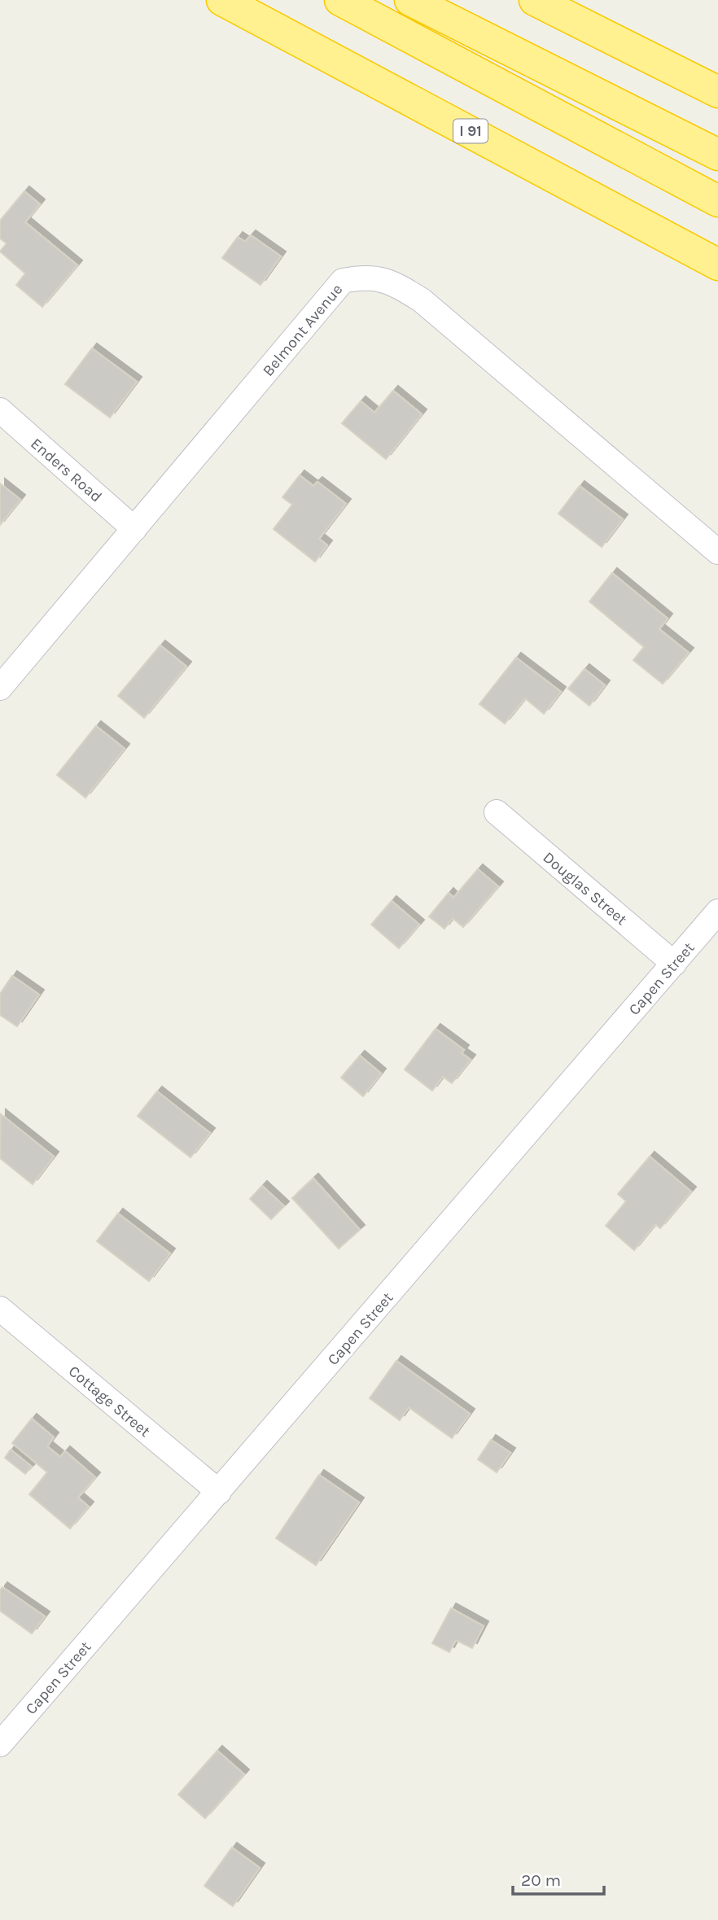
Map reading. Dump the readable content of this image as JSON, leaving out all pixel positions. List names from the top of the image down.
{
  "streets": {
    "highway": ["I 91"],
    "street": [
      "Belmont Avenue",
      "Enders Road",
      "Douglas Street",
      "Capen Street",
      "Cottage Street"
    ]
  },
  "crossings": [
    ["Belmont Avenue", "Enders Road"],
    ["Douglas Street", "Capen Street"],
    ["Capen Street", "Cottage Street"]
  ],
  "scale_bar": "20 m"
}
